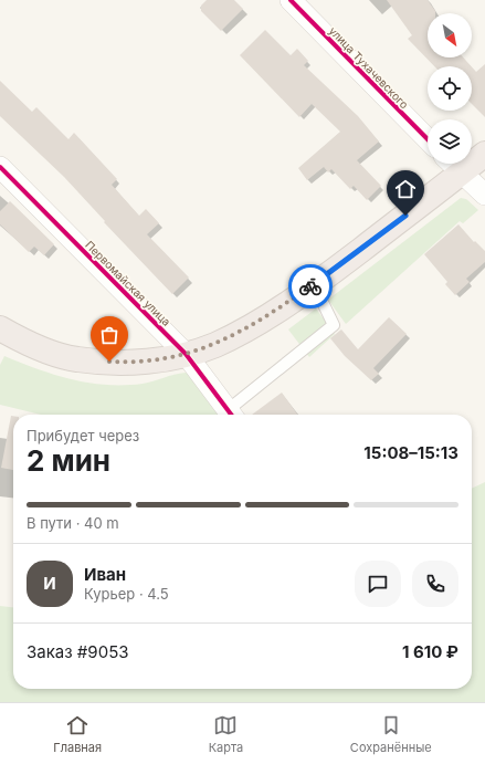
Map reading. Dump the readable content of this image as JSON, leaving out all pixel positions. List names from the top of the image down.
{
  "streets": {
    "street": ["улица Тухачевского", "Первомайская улица"]
  },
  "north": "bottom right",
  "page": {
    "heading": ["2 мин", "Прибудет через", "15:08–15:13"],
    "panel": [
      "Иван",
      "Курьер · 4.5",
      "Заказ #9053",
      "1 610 ₽"
    ],
    "bar": "В пути · 40 m",
    "round": "И",
    "tabs": ["Главная", "Карта", "Сохранённые"]
  }
}
